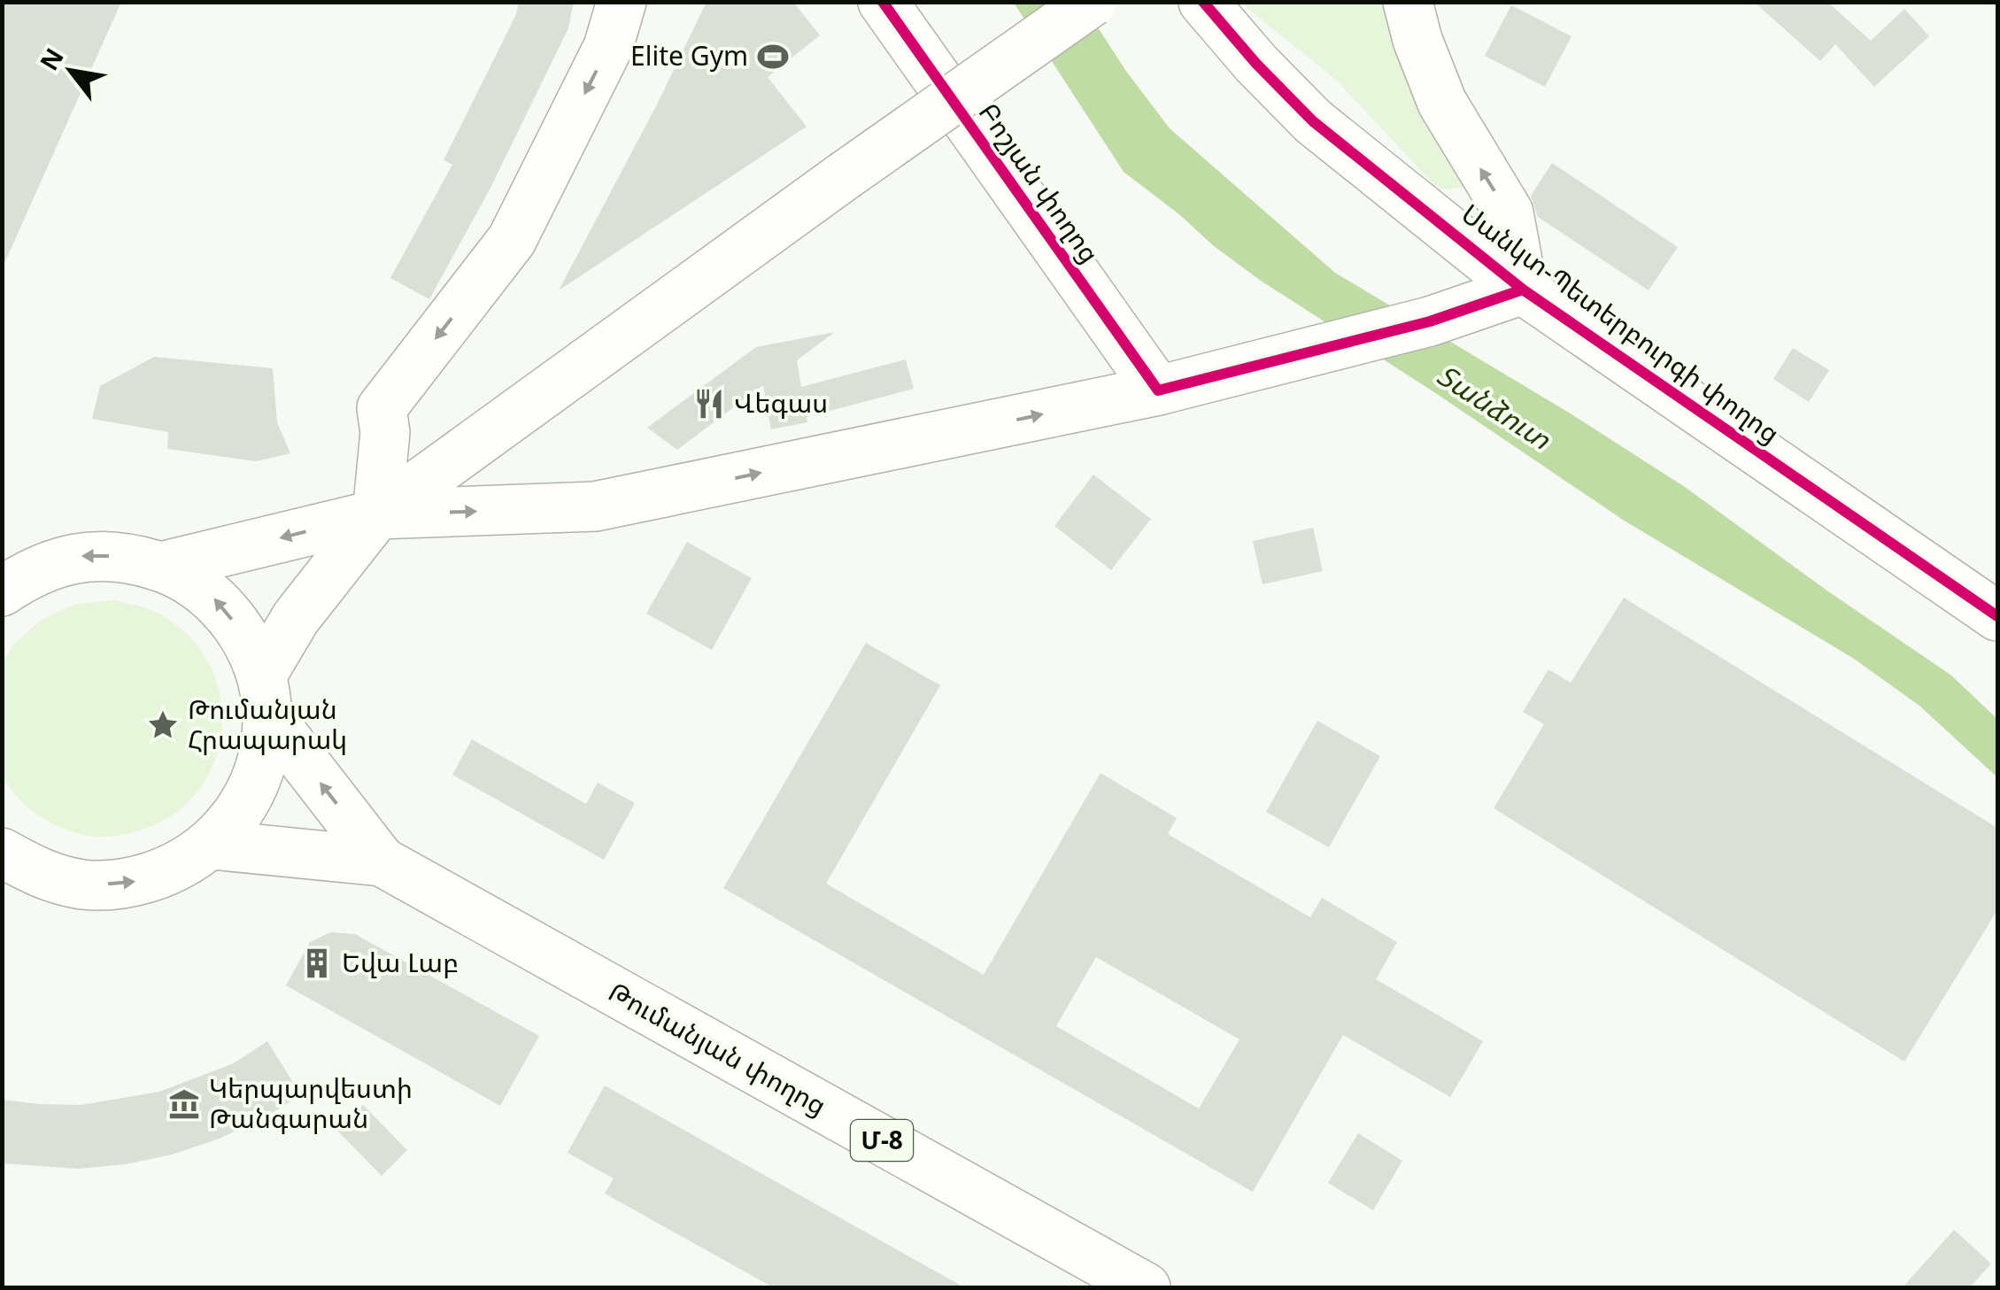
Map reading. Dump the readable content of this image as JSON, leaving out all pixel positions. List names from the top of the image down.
{
  "streets": {
    "main road": [
      "Բոշյան փողոց",
      "Սանկտ-Պետերբուրգի փողոց",
      "Թումանյան փողոց",
      "Մ-8"
    ]
  },
  "crossings": [
    ["Թումանյան փողոց", "Մ-8"]
  ],
  "water": ["Տանձուտ"],
  "places": {
    "sports": ["Elite Gym"],
    "restaurant": ["Վեգաս"],
    "place": ["Թումանյան Հրապարակ"],
    "building": ["Եվա Լաբ"],
    "museum": ["Կերպարվեստի Թանգարան"]
  },
  "north": "top left"
}
